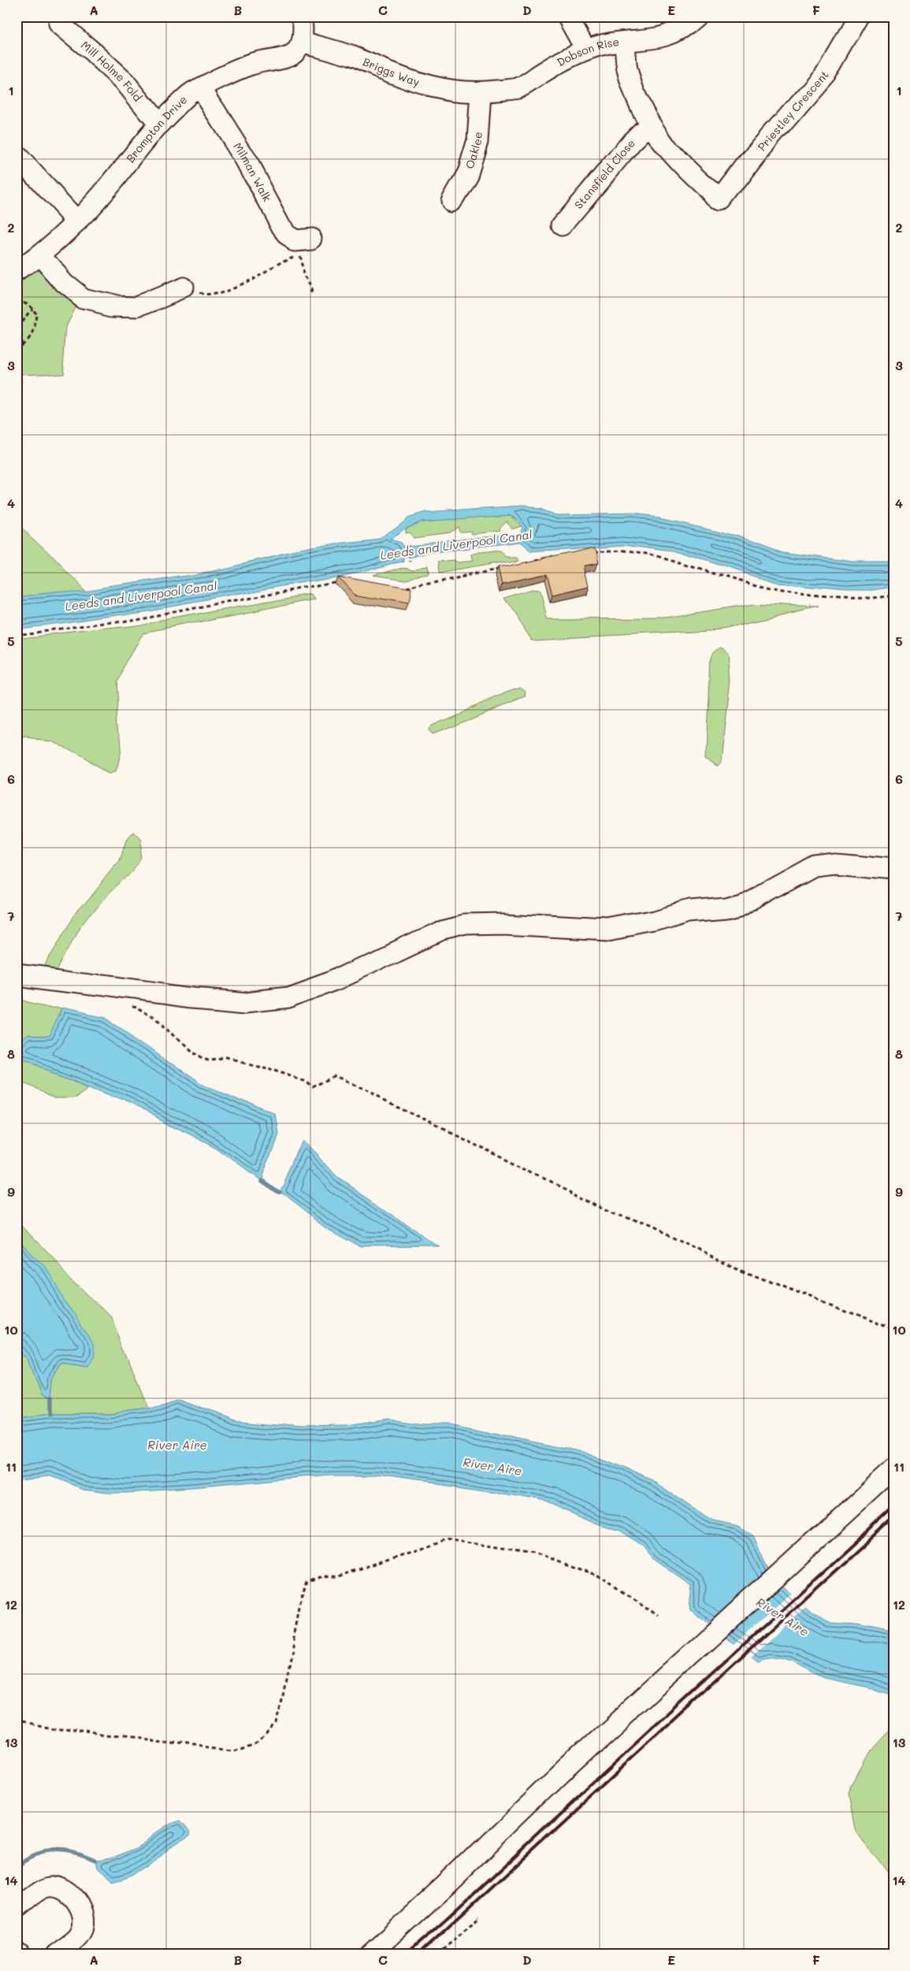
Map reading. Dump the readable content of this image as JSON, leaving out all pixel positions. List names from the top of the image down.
{
  "streets": {
    "street": [
      "Dobson Rise",
      "Mill Holme Fold",
      "Briggs Way",
      "Priestley Crescent",
      "Brompton Drive",
      "Oaklee",
      "Milman Walk",
      "Stansfield Close"
    ]
  },
  "crossings": [
    ["Dobson Rise", "Briggs Way"],
    ["Dobson Rise", "Oaklee"],
    ["Mill Holme Fold", "Brompton Drive"],
    ["Briggs Way", "Brompton Drive"],
    ["Briggs Way", "Oaklee"],
    ["Priestley Crescent", "Stansfield Close"],
    ["Brompton Drive", "Milman Walk"]
  ],
  "water": ["Leeds and Liverpool Canal", "River Aire"],
  "grid": {
    "columns": [
      "A",
      "B",
      "C",
      "D",
      "E",
      "F"
    ],
    "rows": [
      "1",
      "2",
      "3",
      "4",
      "5",
      "6",
      "7",
      "8",
      "9",
      "10",
      "11",
      "12",
      "13",
      "14"
    ]
  }
}
